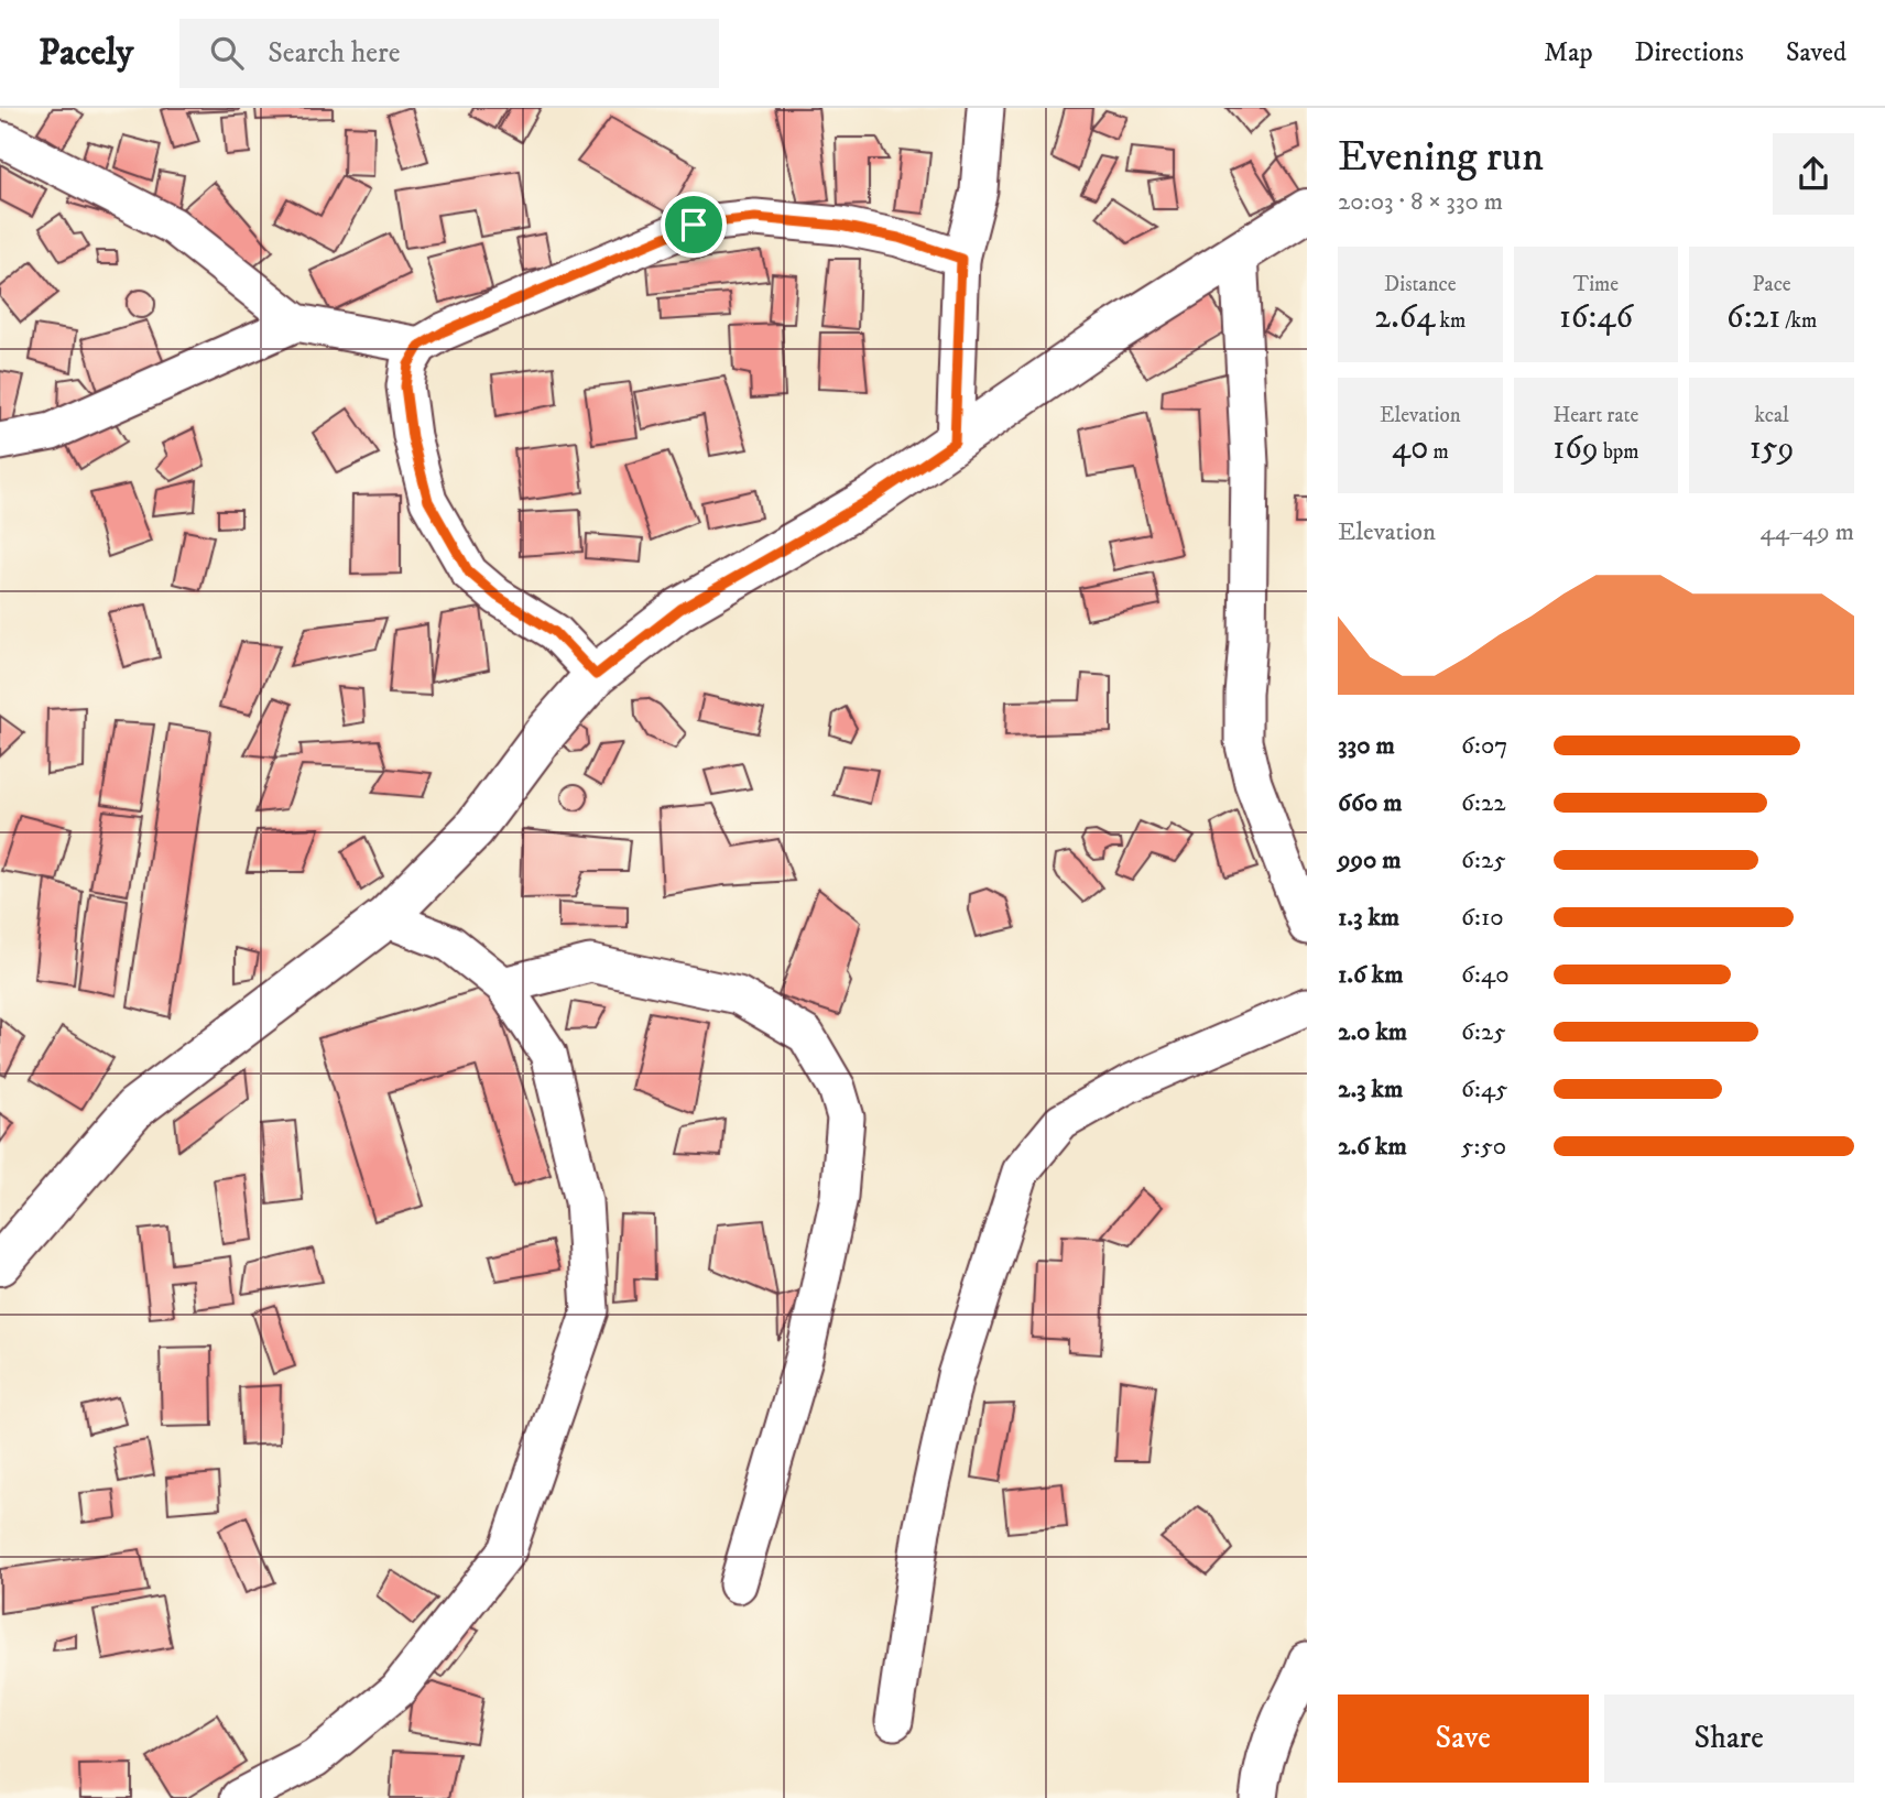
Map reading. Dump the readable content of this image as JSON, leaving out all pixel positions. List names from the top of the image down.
{
  "page": {
    "header": "Pacely",
    "search": "Search here",
    "nav": ["Map", "Directions", "Saved"],
    "heading": ["Evening run", "20:03 · 8 × 330 m"],
    "stats": [
      ["Distance", "2.64 km"],
      ["Time", "16:46"],
      ["Pace", "6:21 /km"],
      ["Elevation", "40 m"],
      ["Heart rate", "169 bpm"],
      ["kcal", "159"]
    ],
    "chart": ["Elevation", "44–49 m"],
    "list": [
      {
        "name": "330 m",
        "note": "6:07"
      },
      {
        "name": "660 m",
        "note": "6:22"
      },
      {
        "name": "990 m",
        "note": "6:25"
      },
      {
        "name": "1.3 km",
        "note": "6:10"
      },
      {
        "name": "1.6 km",
        "note": "6:40"
      },
      {
        "name": "2.0 km",
        "note": "6:25"
      },
      {
        "name": "2.3 km",
        "note": "6:45"
      },
      {
        "name": "2.6 km",
        "note": "5:50"
      }
    ],
    "buttons": ["Save", "Share"]
  }
}
